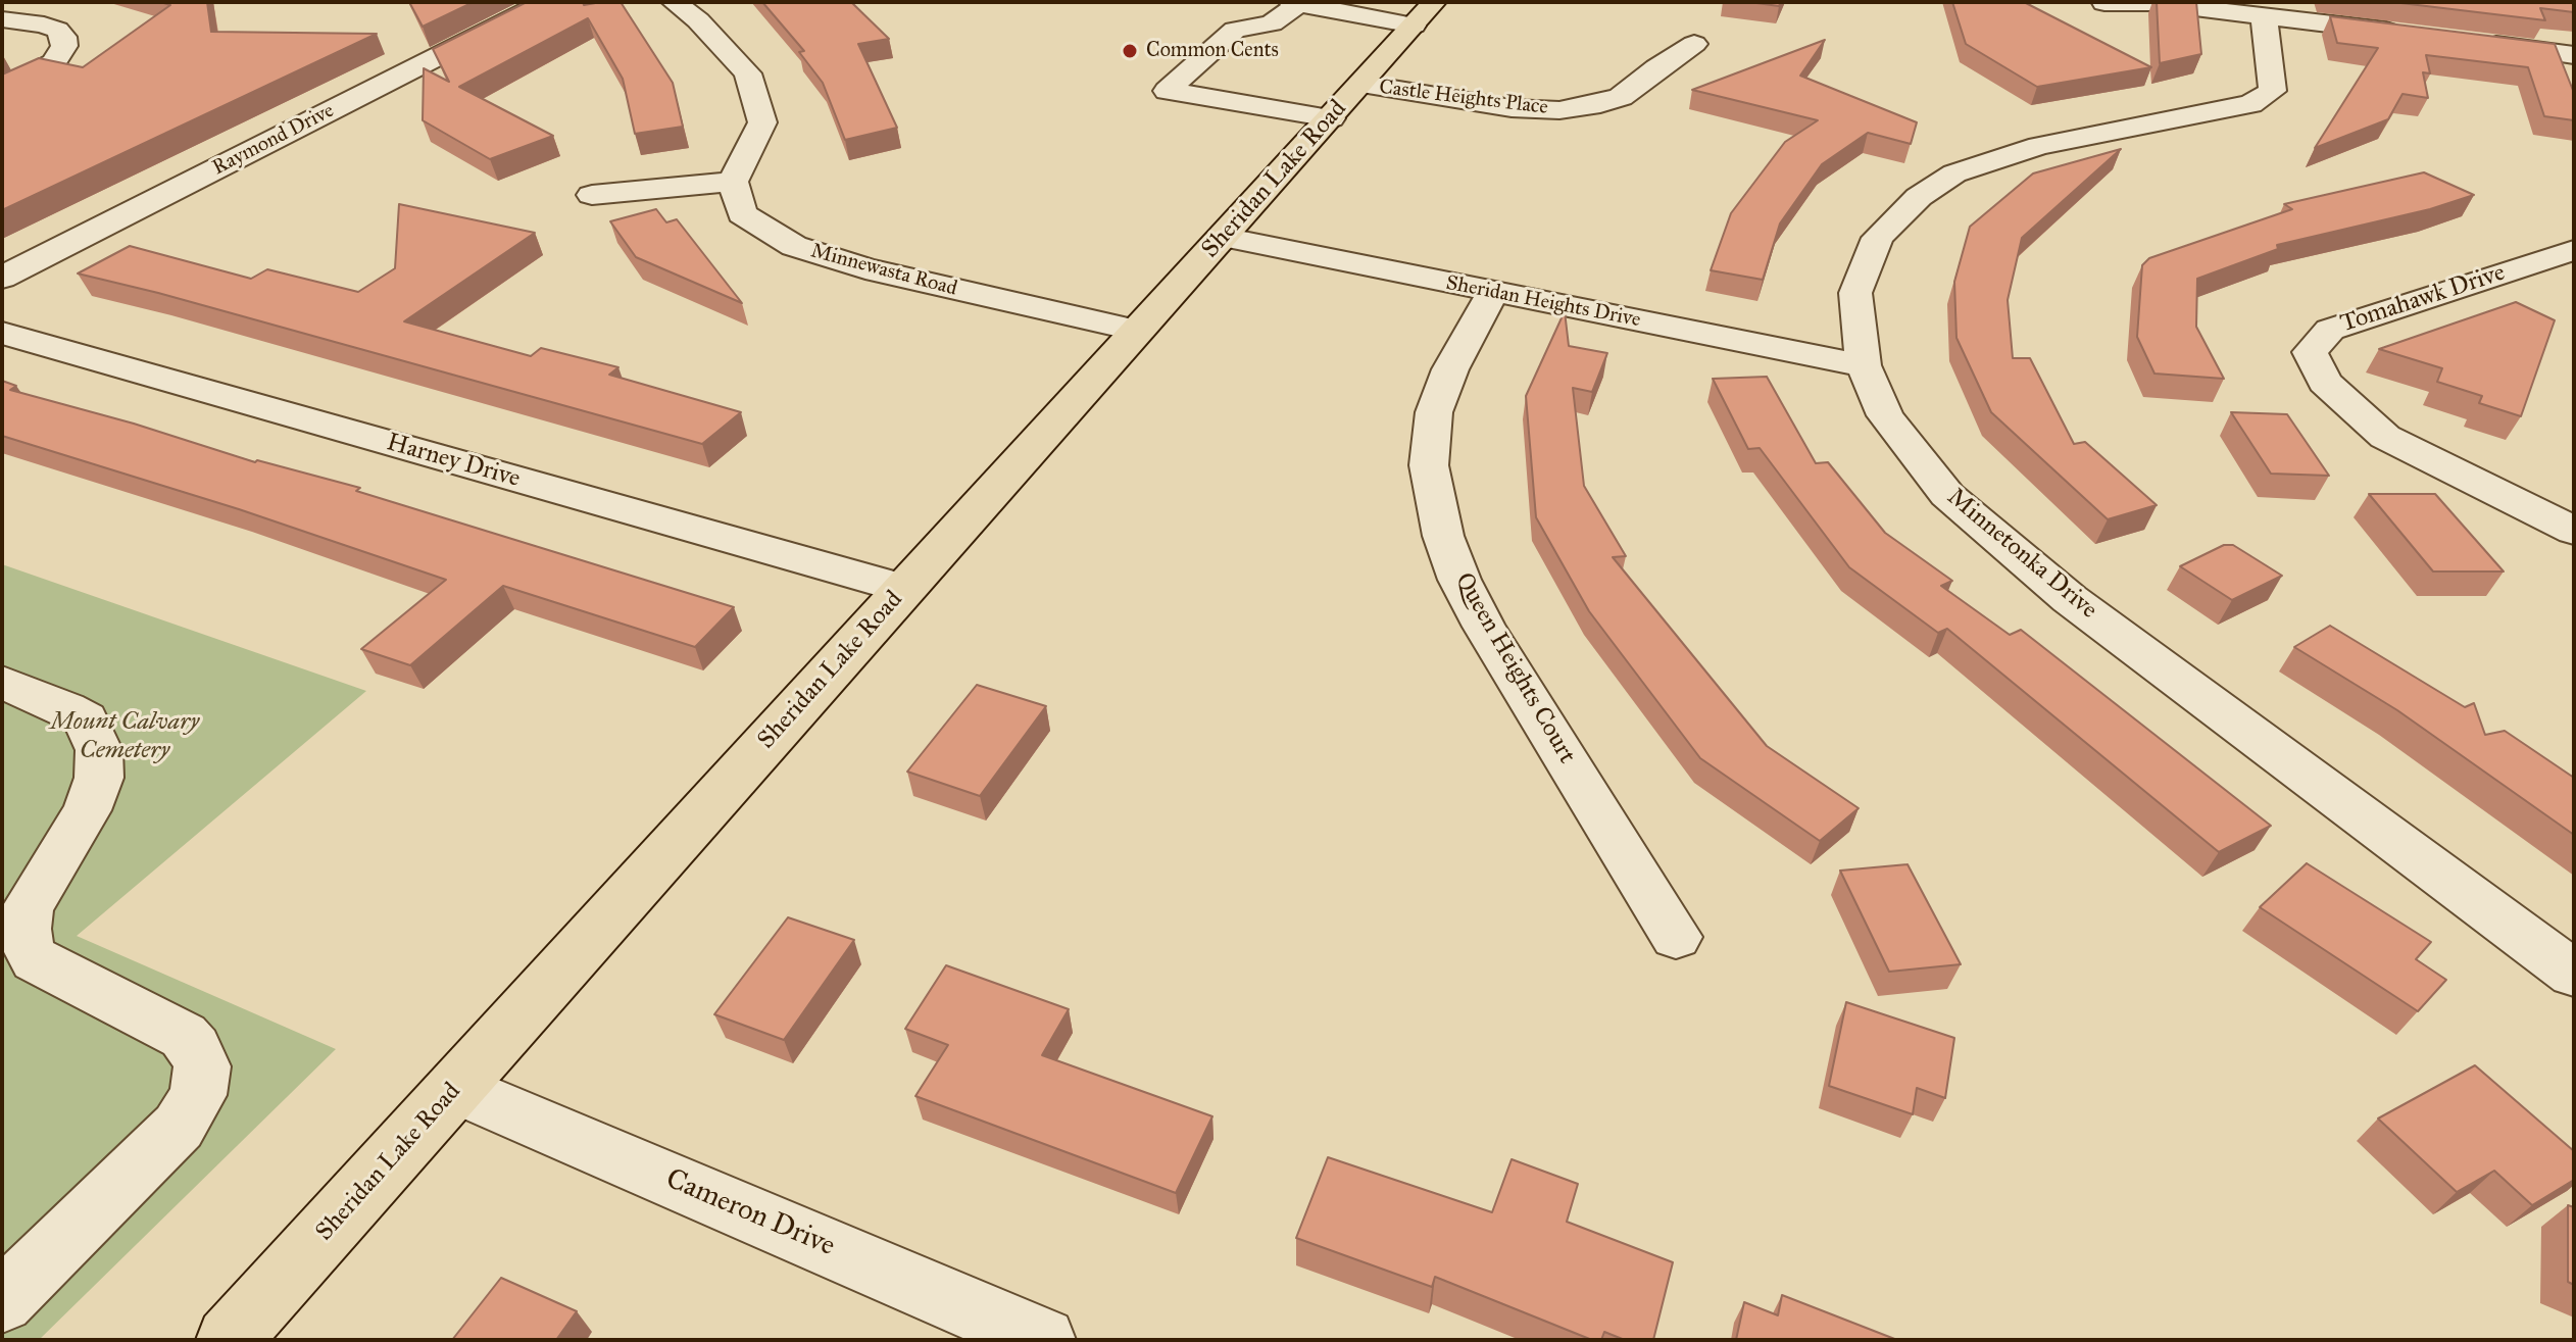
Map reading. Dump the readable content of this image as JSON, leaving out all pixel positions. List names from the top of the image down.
{
  "streets": {
    "main road": ["Sheridan Lake Road"],
    "street": [
      "Castle Heights Place",
      "Raymond Drive",
      "Minnewasta Road",
      "Tomahawk Drive",
      "Sheridan Heights Drive",
      "Harney Drive",
      "Minnetonka Drive",
      "Queen Heights Court",
      "Cameron Drive"
    ]
  },
  "crossings": [
    ["Castle Heights Place", "Sheridan Lake Road"],
    ["Sheridan Lake Road", "Minnewasta Road"],
    ["Sheridan Lake Road", "Sheridan Heights Drive"],
    ["Sheridan Lake Road", "Harney Drive"],
    ["Sheridan Lake Road", "Cameron Drive"],
    ["Sheridan Heights Drive", "Minnetonka Drive"],
    ["Sheridan Heights Drive", "Queen Heights Court"]
  ],
  "parks": ["Mount Calvary Cemetery"],
  "places": ["Common Cents"]
}
